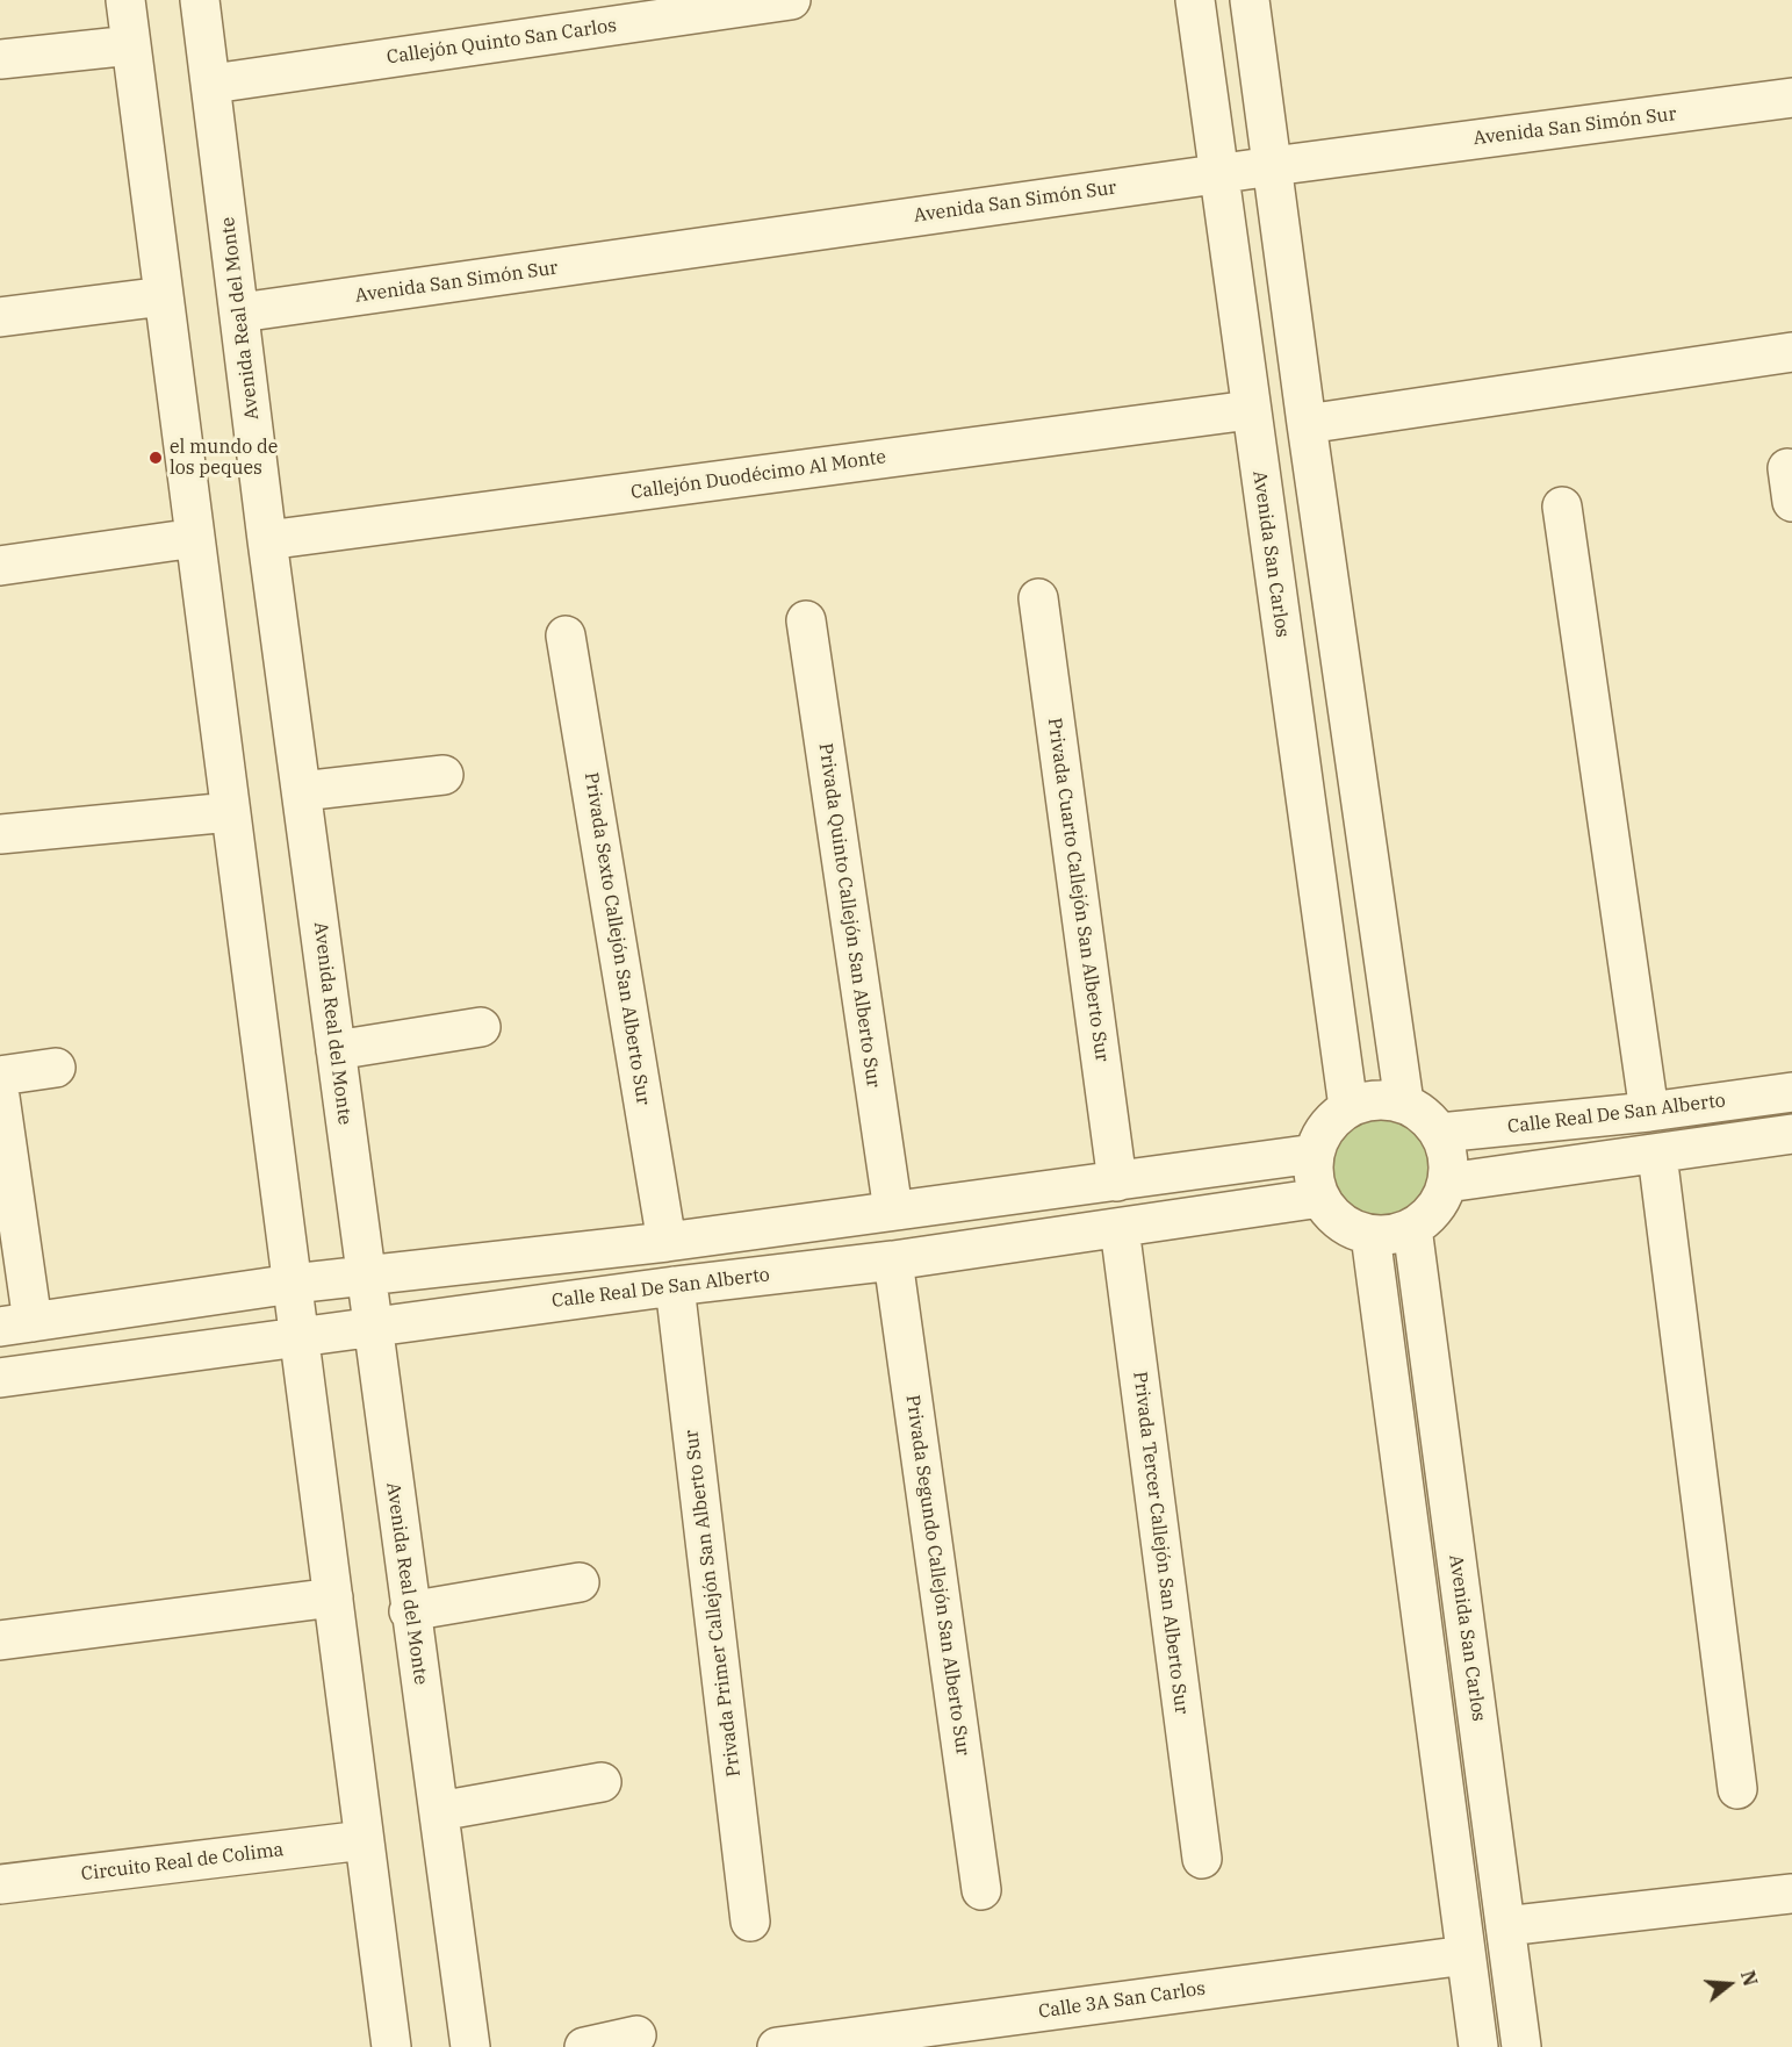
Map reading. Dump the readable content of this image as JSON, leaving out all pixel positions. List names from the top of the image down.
{
  "streets": {
    "street": [
      "Callejón Quinto San Carlos",
      "Avenida San Simón Sur",
      "Avenida Real del Monte",
      "Callejón Duodécimo Al Monte",
      "Avenida San Carlos",
      "Privada Cuarto Callejón San Alberto Sur",
      "Privada Quinto Callejón San Alberto Sur",
      "Privada Sexto Callejón San Alberto Sur",
      "Calle Real De San Alberto",
      "Privada Tercer Callejón San Alberto Sur",
      "Privada Segundo Callejón San Alberto Sur",
      "Privada Primer Callejón San Alberto Sur",
      "Circuito Real de Colima",
      "Calle 3A San Carlos"
    ]
  },
  "crossings": [
    ["Callejón Quinto San Carlos", "Avenida Real del Monte"],
    ["Avenida San Simón Sur", "Avenida Real del Monte"],
    ["Avenida San Simón Sur", "Avenida San Carlos"],
    ["Avenida Real del Monte", "Callejón Duodécimo Al Monte"],
    ["Avenida Real del Monte", "Calle Real De San Alberto"],
    ["Callejón Duodécimo Al Monte", "Avenida San Carlos"],
    ["Avenida San Carlos", "Calle Real De San Alberto"],
    ["Calle Real De San Alberto", "Privada Tercer Callejón San Alberto Sur"],
    ["Calle Real De San Alberto", "Privada Segundo Callejón San Alberto Sur"],
    ["Calle Real De San Alberto", "Privada Primer Callejón San Alberto Sur"]
  ],
  "places": ["el mundo de los peques"],
  "north": "right"
}
